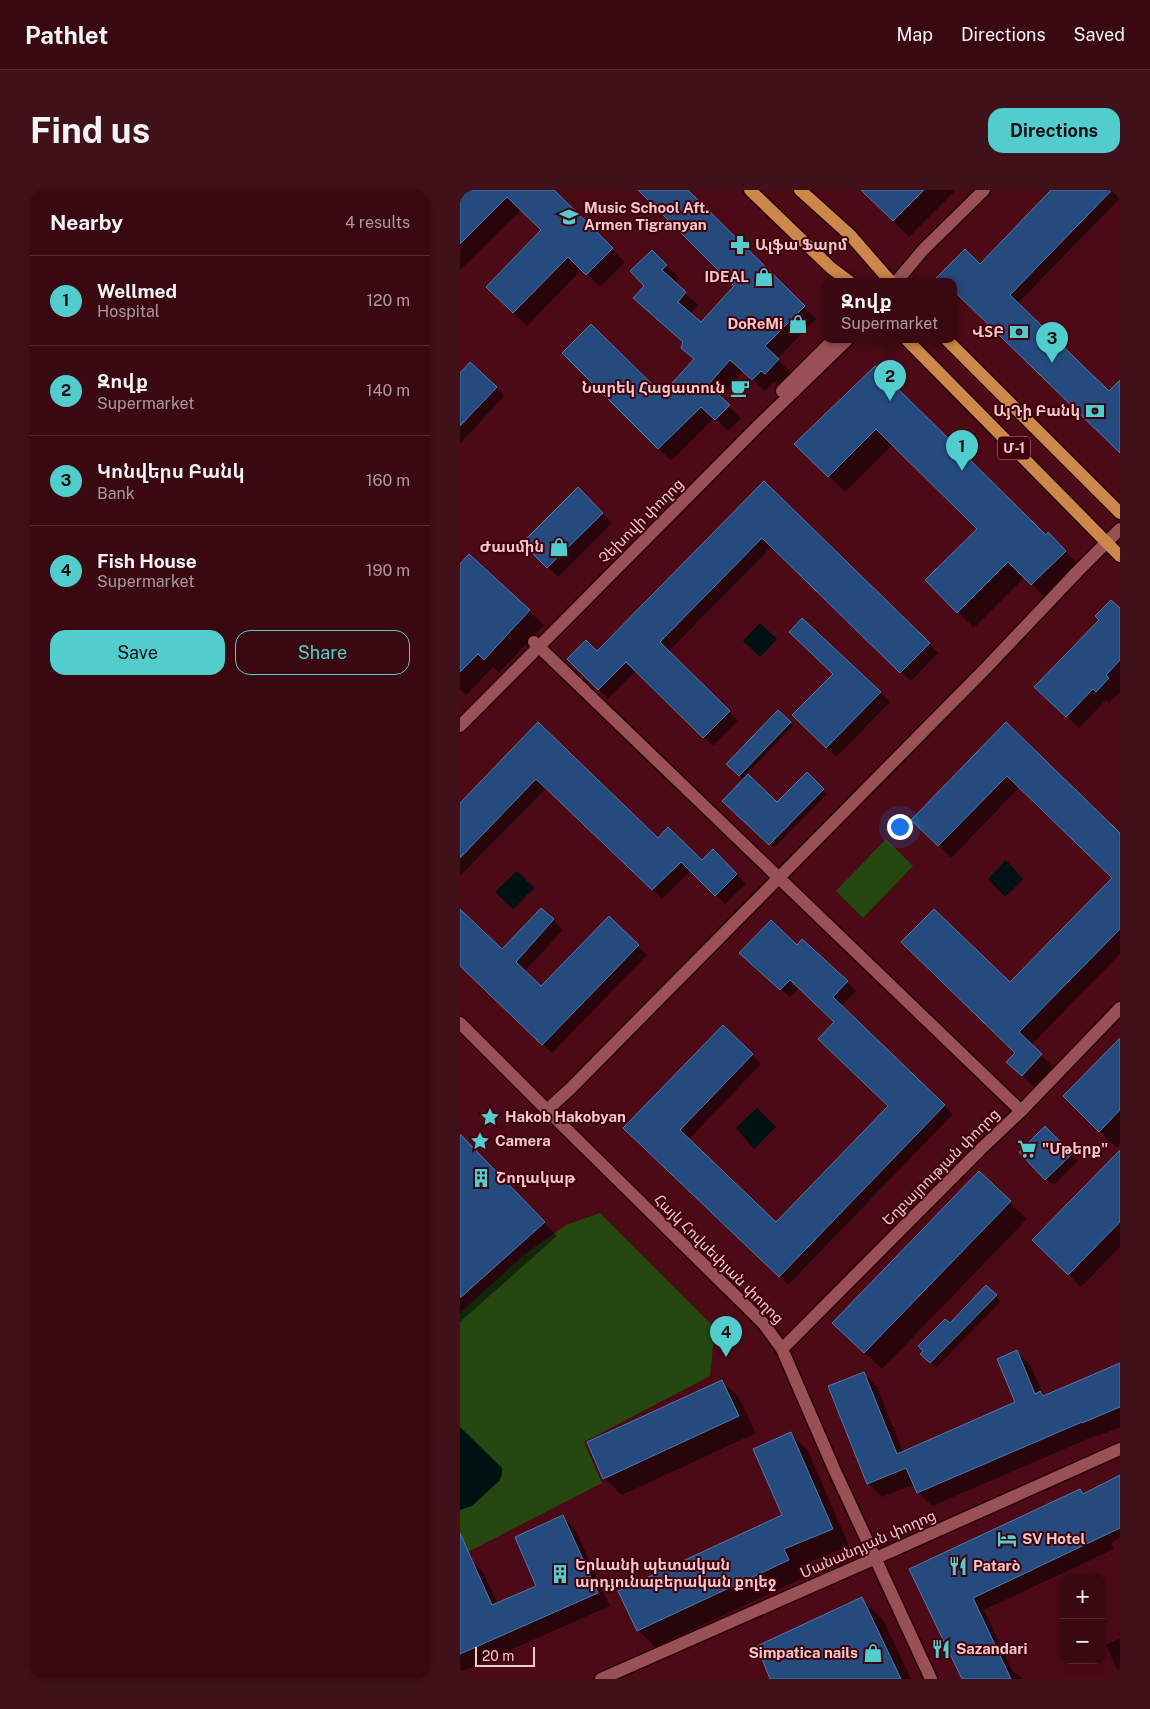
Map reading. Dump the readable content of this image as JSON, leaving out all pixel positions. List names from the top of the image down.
{
  "streets": {
    "main road": ["Մ-1"],
    "street": [
      "Չեխովի փողոց",
      "Եղբայրության փողոց",
      "Հայկ Հովսեփյան փողոց",
      "Մանանդյան փողոց"
    ]
  },
  "crossings": [
    ["Եղբայրության փողոց", "Հայկ Հովսեփյան փողոց"],
    ["Հայկ Հովսեփյան փողոց", "Մանանդյան փողոց"]
  ],
  "places": {
    "school or university": ["Music School Aft. Armen Tigranyan"],
    "pharmacy": ["Ալֆա Ֆարմ"],
    "shop": [
      "IDEAL",
      "DoReMi",
      "Ժասմին",
      "Simpatica nails"
    ],
    "bank": ["ՎՏԲ", "ԱյԴի Բանկ"],
    "cafe": ["Նարեկ Հացատուն"],
    "place": ["Hakob Hakobyan", "Camera"],
    "supermarket": ["\"Մթերք\""],
    "building": ["Շողակաթ", "Երևանի պետական արդյունաբերական քոլեջ"],
    "hotel": ["SV Hotel"],
    "restaurant": ["Patarò", "Sazandari"]
  },
  "scale_bar": "20 m",
  "page": {
    "header": "Pathlet",
    "nav": ["Map", "Directions", "Saved"],
    "buttons": [
      "Directions",
      ["Save", "Share"]
    ],
    "title": "Find us",
    "heading": ["Nearby", "4 results"],
    "list": [
      {
        "mark": "1",
        "name": "Wellmed",
        "note": "Hospital",
        "value": "120 m"
      },
      {
        "mark": "2",
        "name": "Զովք",
        "note": "Supermarket",
        "value": "140 m"
      },
      {
        "mark": "3",
        "name": "Կոնվերս Բանկ",
        "note": "Bank",
        "value": "160 m"
      },
      {
        "mark": "4",
        "name": "Fish House",
        "note": "Supermarket",
        "value": "190 m"
      }
    ],
    "popup": ["Զովք", "Supermarket"],
    "pins": [
      "3",
      "2",
      "1",
      "4"
    ],
    "map_buttons": ["+", "−"],
    "scale": "20 m"
  }
}
